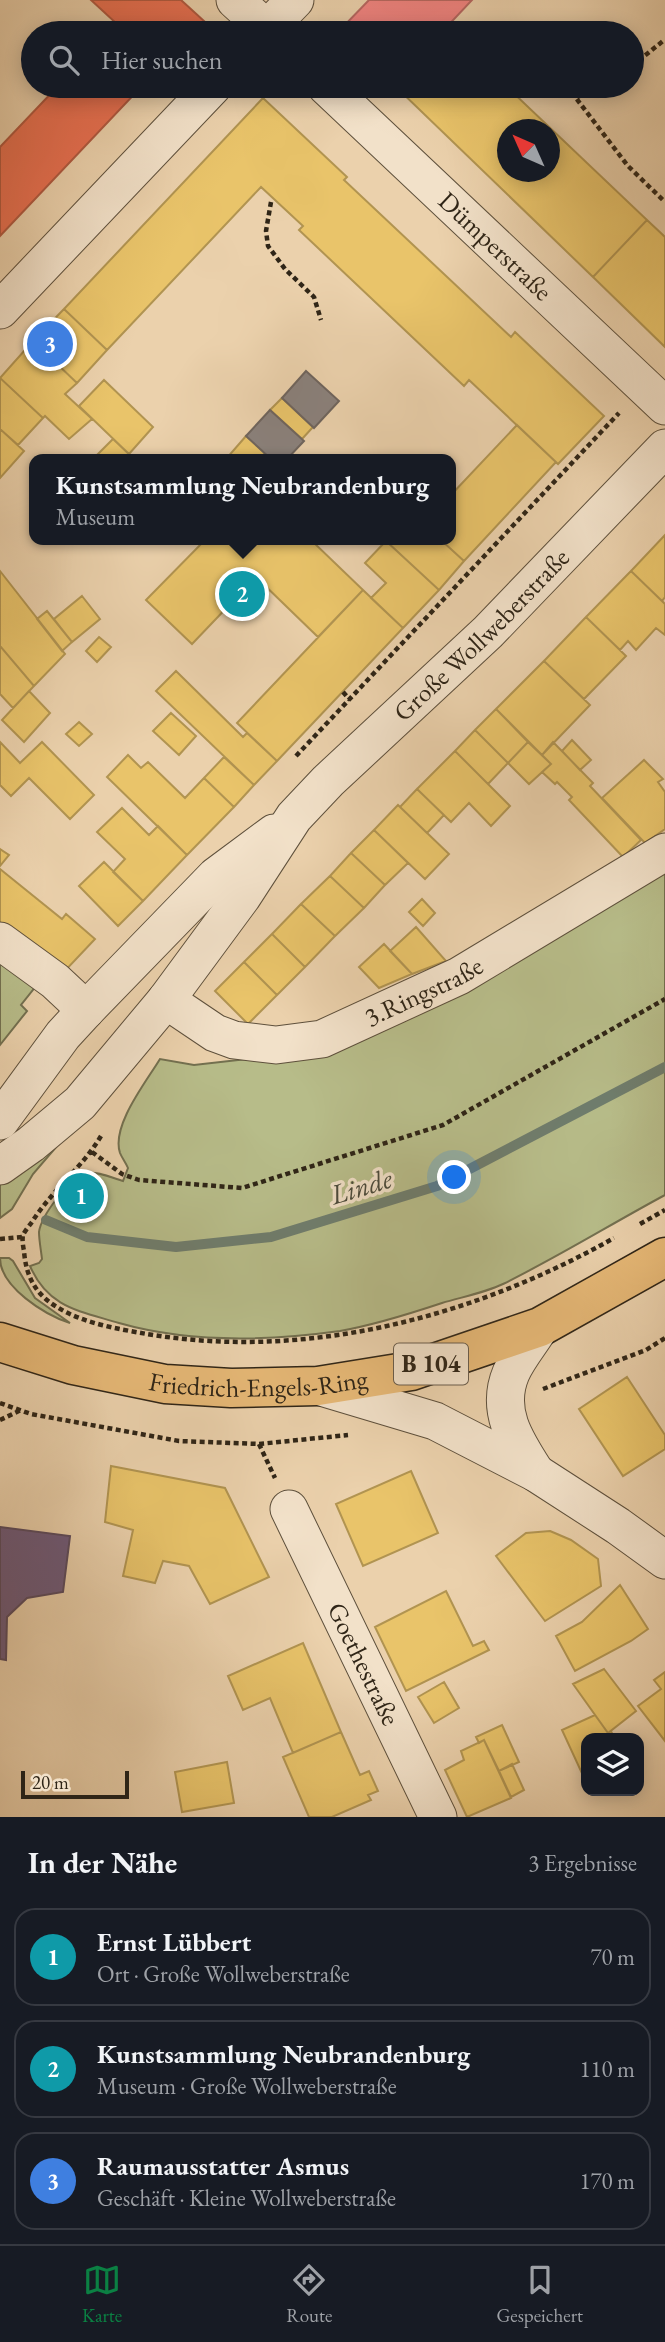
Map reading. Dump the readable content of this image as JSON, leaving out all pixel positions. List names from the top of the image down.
{
  "streets": {
    "main road": ["B 104", "Friedrich-Engels-Ring"],
    "street": [
      "Dümperstraße",
      "Große Wollweberstraße",
      "3.Ringstraße",
      "Goethestraße"
    ]
  },
  "crossings": [
    ["Große Wollweberstraße", "3.Ringstraße"]
  ],
  "water": ["Linde"],
  "scale_bar": "20 m",
  "north": "top left",
  "page": {
    "search": "Hier suchen",
    "pins": ["3", "2", "1"],
    "popup": ["Kunstsammlung Neubrandenburg", "Museum"],
    "scale": "20 m",
    "heading": ["In der Nähe", "3 Ergebnisse"],
    "list": [
      {
        "mark": "1",
        "name": "Ernst Lübbert",
        "note": "Ort · Große Wollweberstraße",
        "value": "70 m"
      },
      {
        "mark": "2",
        "name": "Kunstsammlung Neubrandenburg",
        "note": "Museum · Große Wollweberstraße",
        "value": "110 m"
      },
      {
        "mark": "3",
        "name": "Raumausstatter Asmus",
        "note": "Geschäft · Kleine Wollweberstraße",
        "value": "170 m"
      }
    ],
    "nav": ["Karte", "Route", "Gespeichert"]
  }
}
